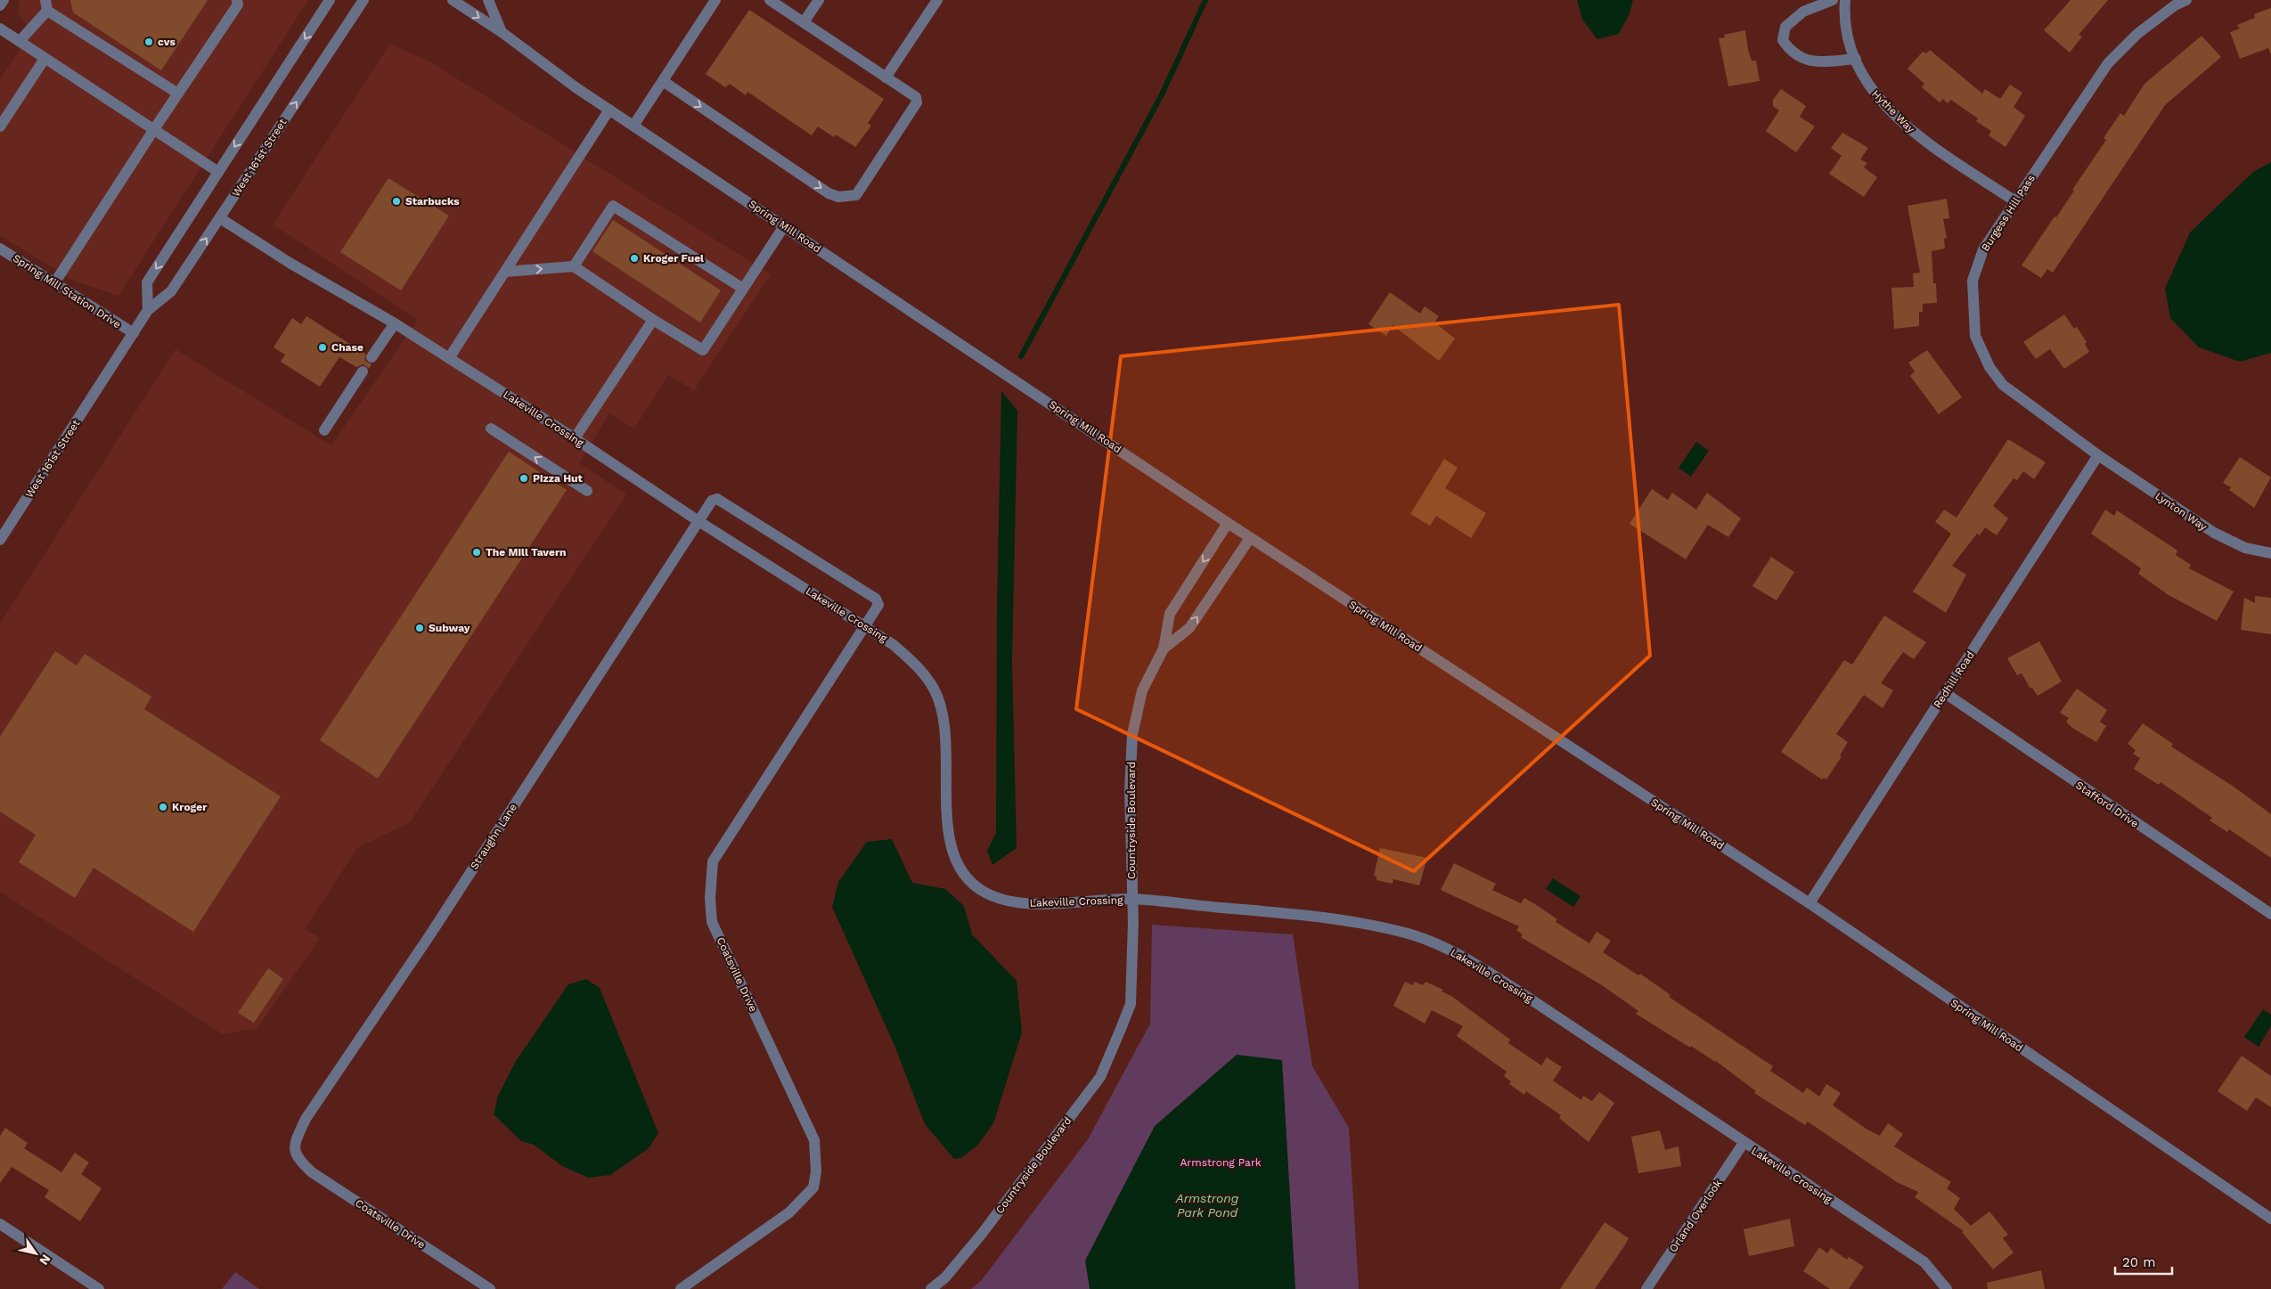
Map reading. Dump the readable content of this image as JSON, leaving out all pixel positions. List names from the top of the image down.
{
  "streets": {
    "street": [
      "Hythe Way",
      "West 161st Street",
      "Burgess Hill Pass",
      "Spring Mill Road",
      "Spring Mill Station Drive",
      "Lakeville Crossing",
      "Lynton Way",
      "Redhill Road",
      "Stafford Drive",
      "Countryside Boulevard",
      "Straughn Lane",
      "Coatsville Drive",
      "Orland Overlook"
    ]
  },
  "crossings": [
    ["Hythe Way", "Burgess Hill Pass"],
    ["West 161st Street", "Spring Mill Station Drive"],
    ["West 161st Street", "Lakeville Crossing"],
    ["Burgess Hill Pass", "Lynton Way"],
    ["Burgess Hill Pass", "Redhill Road"],
    ["Spring Mill Road", "Redhill Road"],
    ["Spring Mill Road", "Countryside Boulevard"],
    ["Lakeville Crossing", "Countryside Boulevard"],
    ["Lakeville Crossing", "Straughn Lane"],
    ["Lakeville Crossing", "Coatsville Drive"],
    ["Lakeville Crossing", "Orland Overlook"],
    ["Lynton Way", "Redhill Road"],
    ["Redhill Road", "Stafford Drive"],
    ["Straughn Lane", "Coatsville Drive"]
  ],
  "water": ["Armstrong Park Pond"],
  "parks": ["Armstrong Park"],
  "places": [
    "cvs",
    "Starbucks",
    "Kroger Fuel",
    "Chase",
    "Pizza Hut",
    "The Mill Tavern",
    "Subway",
    "Kroger"
  ],
  "scale_bar": "20 m",
  "north": "bottom right"
}
